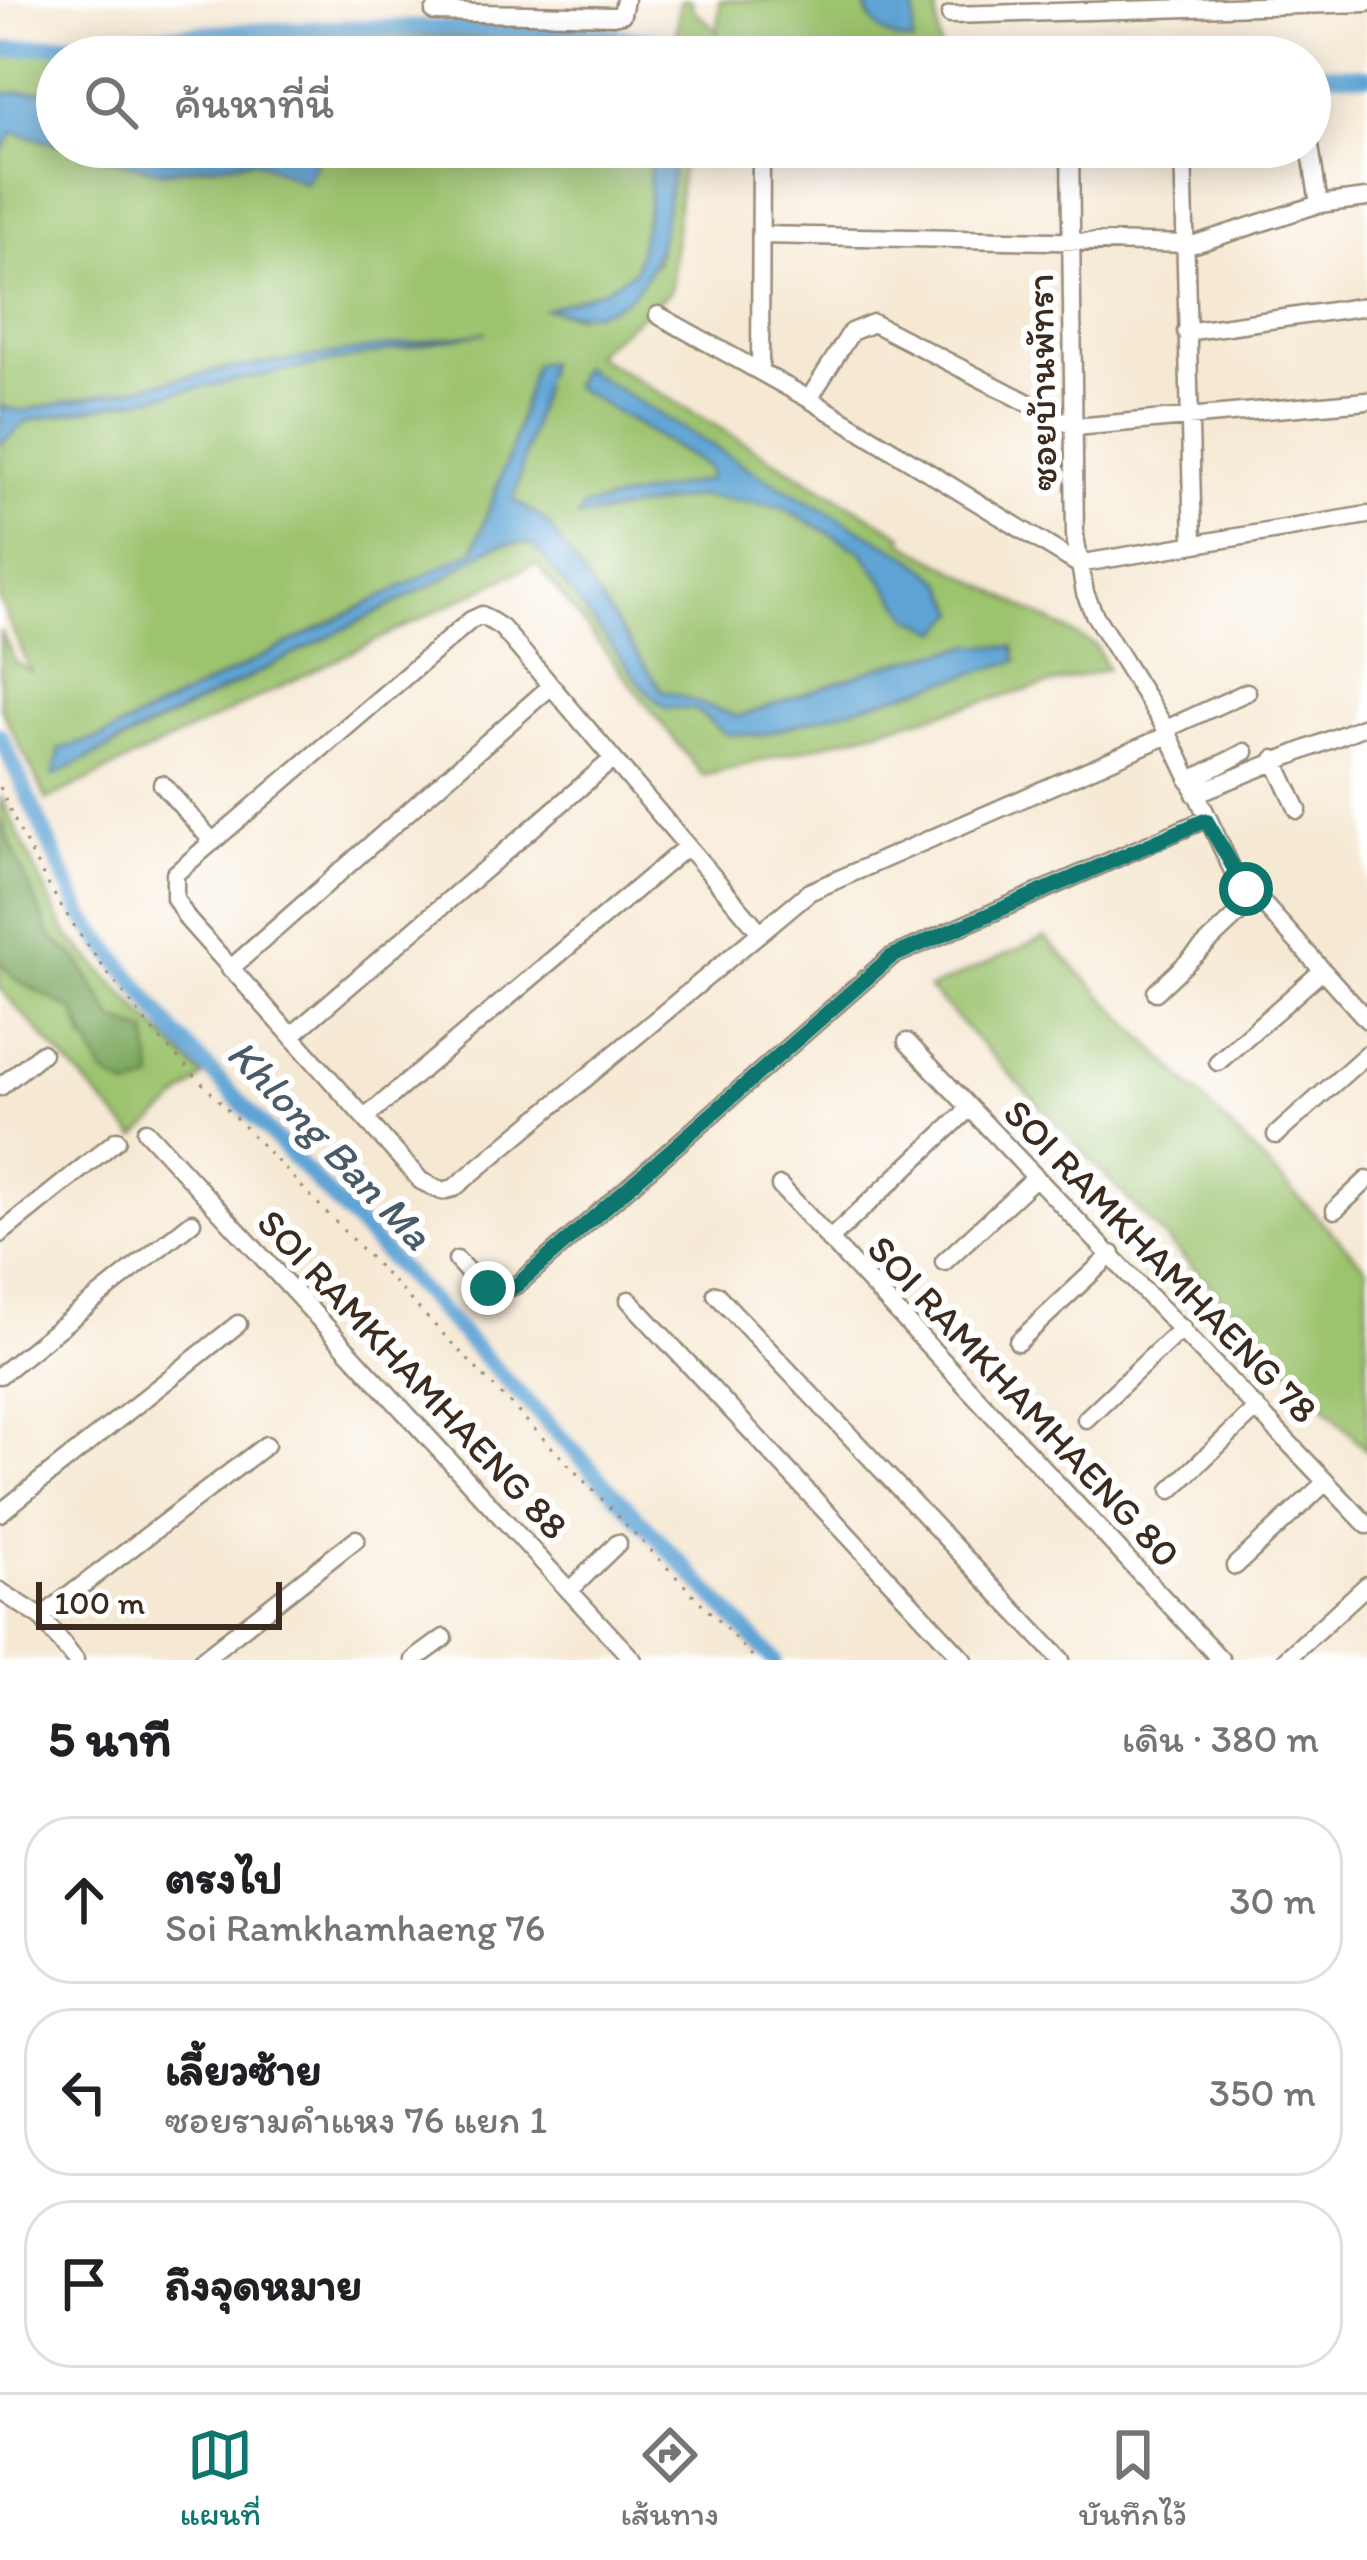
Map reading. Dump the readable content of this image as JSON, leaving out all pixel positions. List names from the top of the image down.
{
  "streets": {
    "street": [
      "ซอยบ้านพัทรา",
      "SOI RAMKHAMHAENG 78",
      "SOI RAMKHAMHAENG 88",
      "SOI RAMKHAMHAENG 80"
    ]
  },
  "water": ["Khlong Ban Ma"],
  "scale_bar": "100 m",
  "page": {
    "search": "ค้นหาที่นี่",
    "scale": "100 m",
    "heading": ["5 นาที", "เดิน · 380 m"],
    "list": [
      ["ตรงไป", "Soi Ramkhamhaeng 76", "30 m"],
      ["เลี้ยวซ้าย", "ซอยรามคำแหง 76 แยก 1", "350 m"],
      "ถึงจุดหมาย"
    ],
    "nav": ["แผนที่", "เส้นทาง", "บันทึกไว้"]
  }
}
